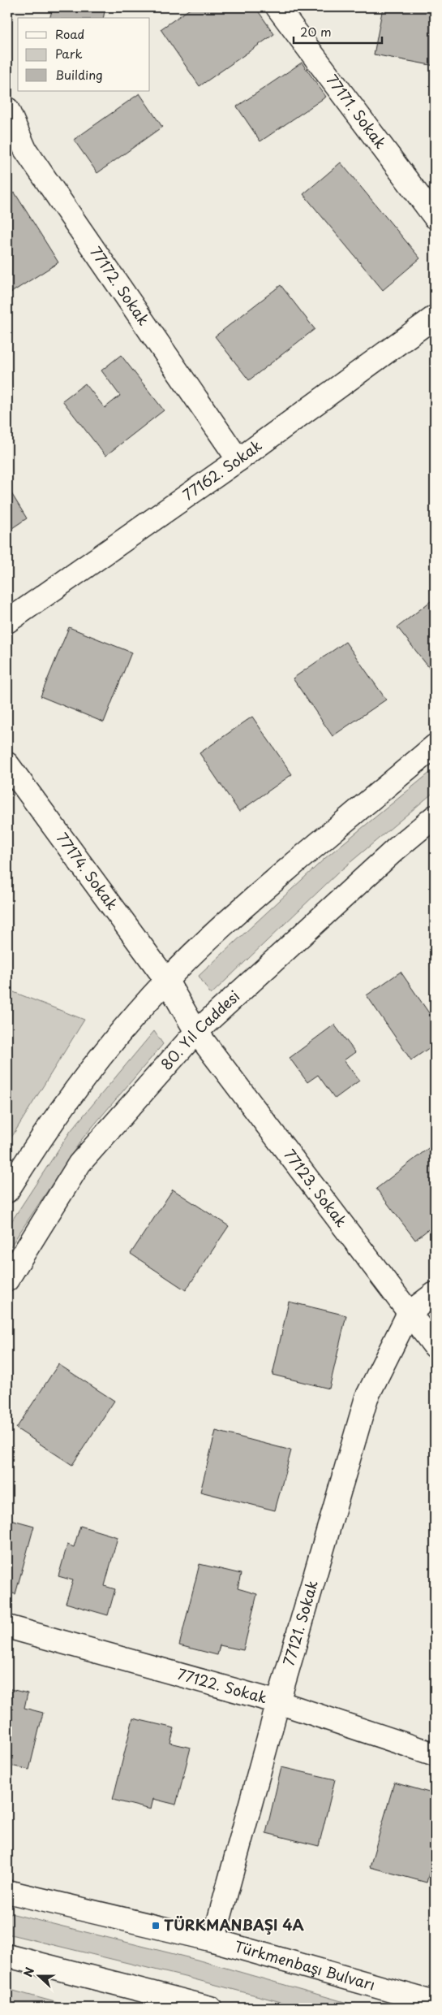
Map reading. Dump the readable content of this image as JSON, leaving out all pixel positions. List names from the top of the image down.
{
  "streets": {
    "street": [
      "77171. Sokak",
      "77172. Sokak",
      "77162. Sokak",
      "77174. Sokak",
      "80. Yıl Caddesi",
      "77123. Sokak",
      "77121. Sokak",
      "77122. Sokak",
      "Türkmenbaşı Bulvarı"
    ]
  },
  "crossings": [
    ["77172. Sokak", "77162. Sokak"],
    ["77174. Sokak", "80. Yıl Caddesi"],
    ["77174. Sokak", "77123. Sokak"],
    ["80. Yıl Caddesi", "77123. Sokak"],
    ["77123. Sokak", "77121. Sokak"],
    ["77121. Sokak", "77122. Sokak"],
    ["77121. Sokak", "Türkmenbaşı Bulvarı"]
  ],
  "places": {
    "transit": ["TÜRKMANBAŞI 4A"]
  },
  "legend": ["Road", "Park", "Building"],
  "scale_bar": "20 m",
  "north": "left"
}
